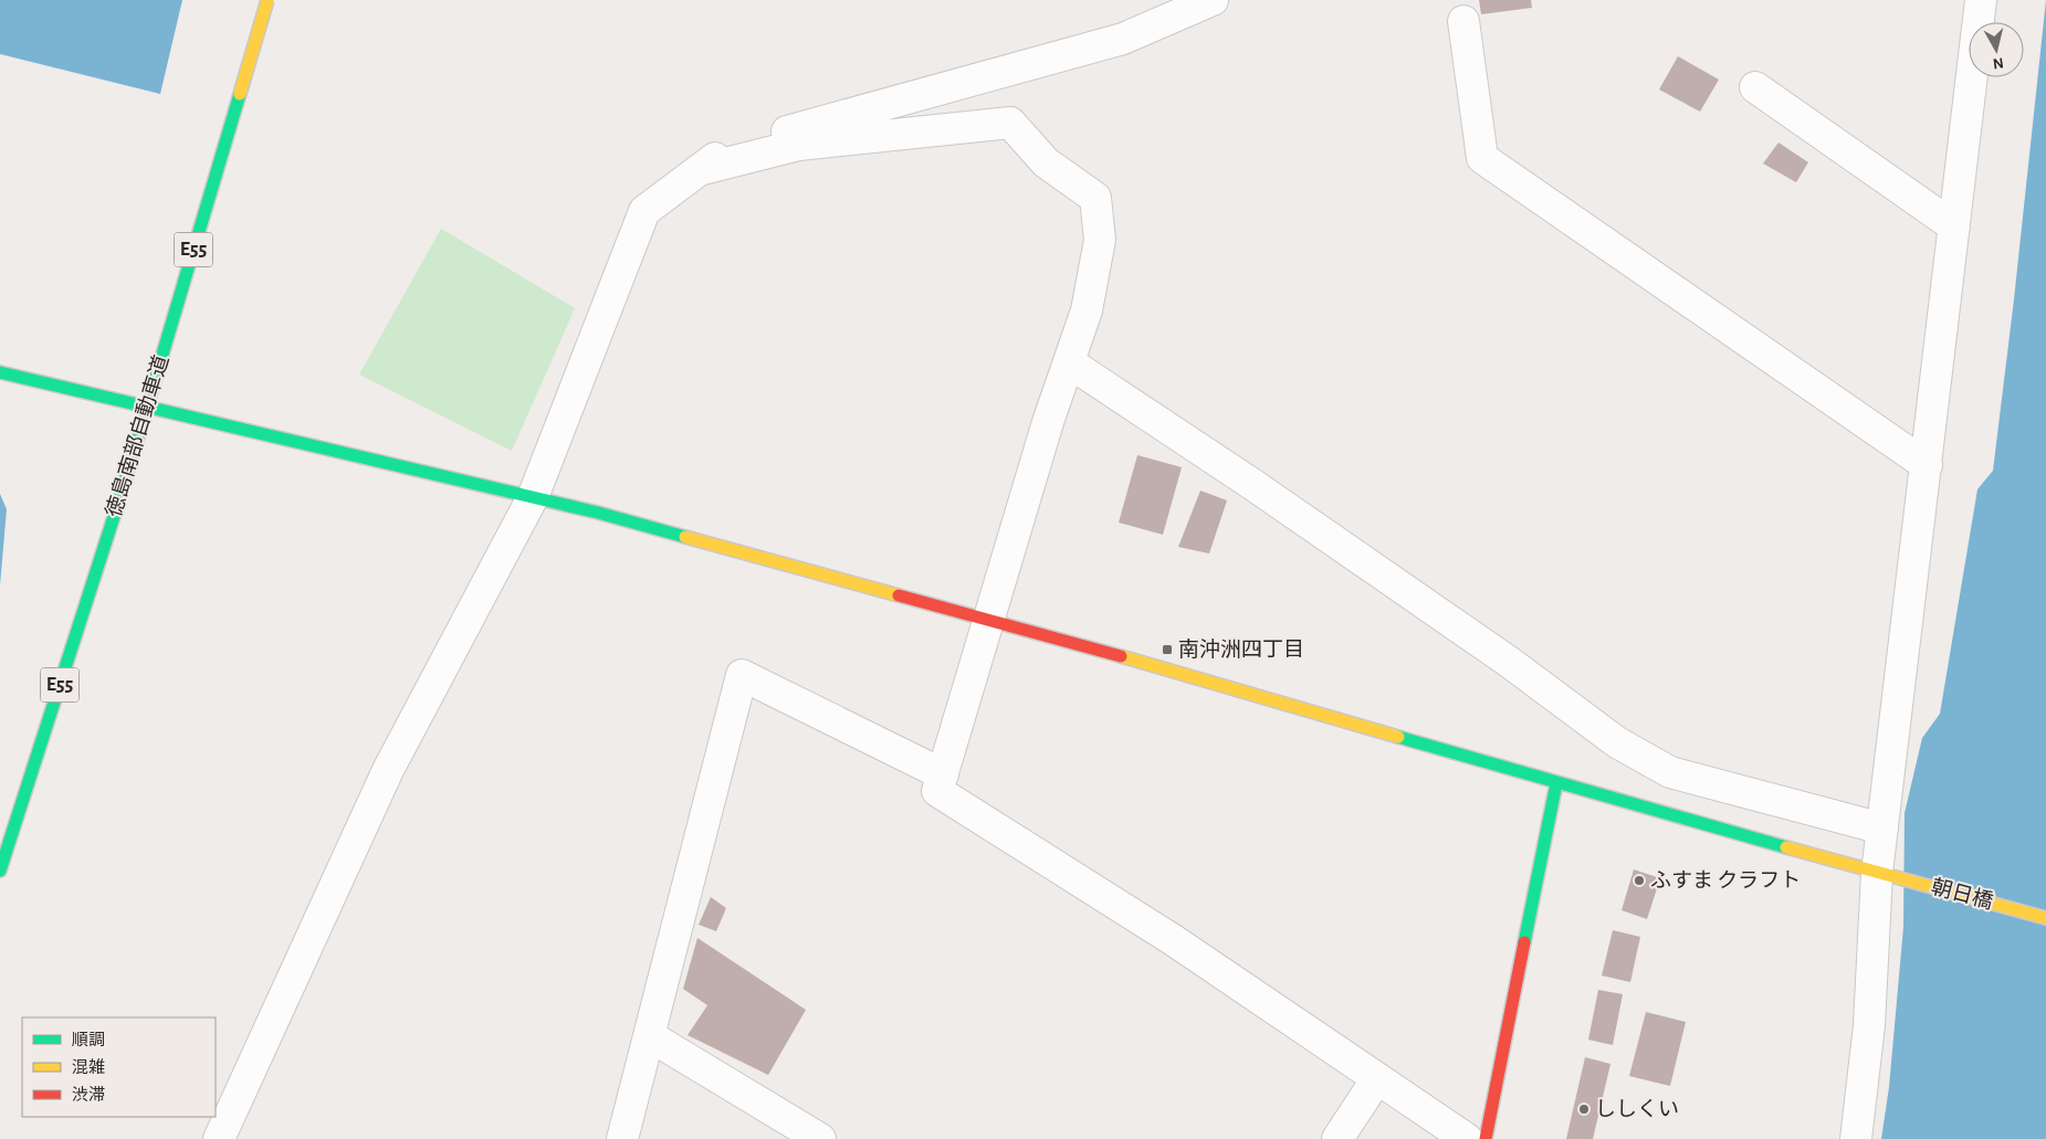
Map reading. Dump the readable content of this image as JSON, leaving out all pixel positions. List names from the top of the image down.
{
  "streets": {
    "main road": ["E55", "徳島南部自動車道", "朝日橋"]
  },
  "places": {
    "transit": ["南沖洲四丁目"],
    "other": ["ふすま クラフト", "ししくい"]
  },
  "legend": ["順調", "混雑", "渋滞"],
  "north": "bottom"
}
